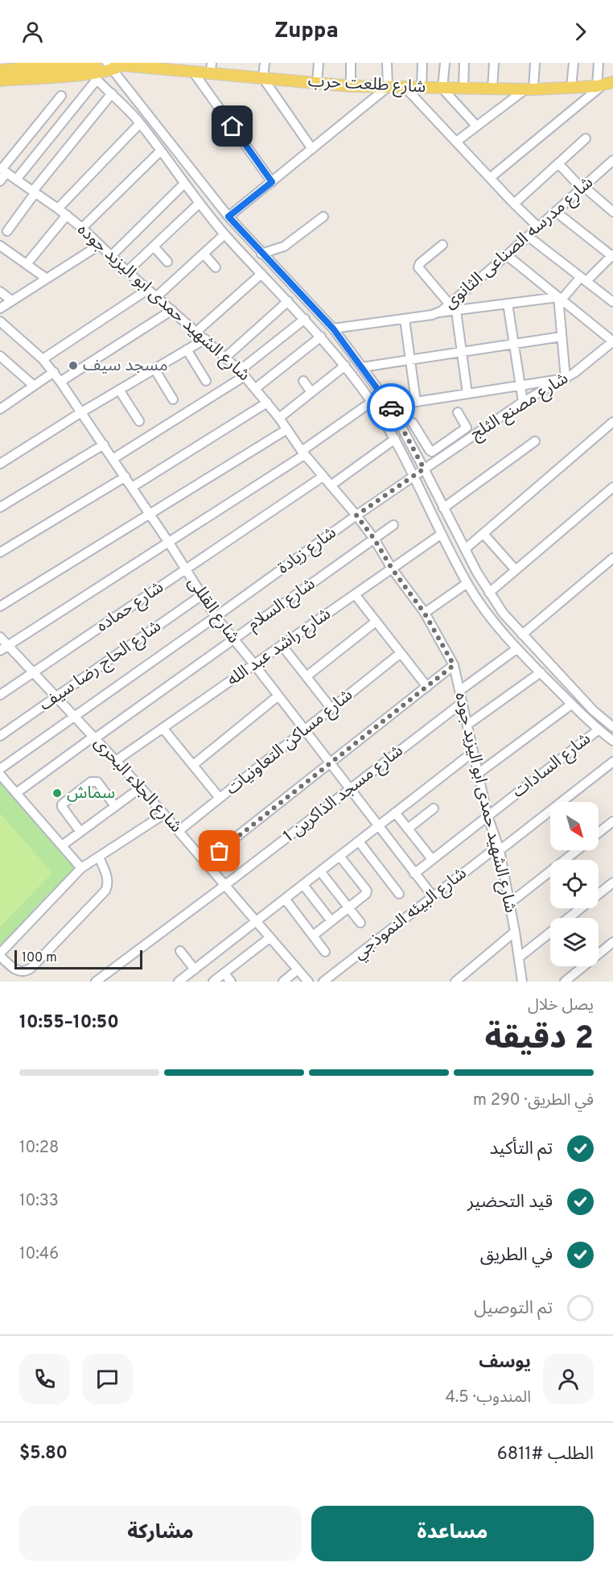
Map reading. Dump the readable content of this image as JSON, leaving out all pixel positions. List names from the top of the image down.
{
  "streets": {
    "main road": ["شارع طلعت حرب"],
    "street": [
      "شارع مدرسه الصناعى الثانوى",
      "شارع الشهيد حمدى ابو اليزيد جوده",
      "شارع مصنع الثلج",
      "شارع زيادة",
      "شارع السلام",
      "شارع حماده",
      "شارع القللى",
      "شارع راشد عبد الله",
      "شارع الحاج رضا سيف",
      "شارع مساكن التعاونيات",
      "شارع السادات",
      "شارع الجلاء البحرى",
      "شارع مسجد الذاكرين 1",
      "شارع البيئه النموذجي"
    ]
  },
  "crossings": [
    ["شارع الشهيد حمدى ابو اليزيد جوده", "شارع زيادة"],
    ["شارع الشهيد حمدى ابو اليزيد جوده", "شارع السلام"],
    ["شارع الشهيد حمدى ابو اليزيد جوده", "شارع حماده"],
    ["شارع الشهيد حمدى ابو اليزيد جوده", "شارع راشد عبد الله"],
    ["شارع الشهيد حمدى ابو اليزيد جوده", "شارع السادات"],
    ["شارع الشهيد حمدى ابو اليزيد جوده", "شارع مسجد الذاكرين 1"],
    ["شارع الشهيد حمدى ابو اليزيد جوده", "شارع البيئه النموذجي"],
    ["شارع مصنع الثلج", "شارع زيادة"],
    ["شارع زيادة", "شارع القللى"],
    ["شارع زيادة", "شارع الجلاء البحرى"],
    ["شارع السلام", "شارع القللى"],
    ["شارع السلام", "شارع الجلاء البحرى"],
    ["شارع حماده", "شارع القللى"],
    ["شارع حماده", "شارع الجلاء البحرى"],
    ["شارع القللى", "شارع راشد عبد الله"],
    ["شارع القللى", "شارع الحاج رضا سيف"],
    ["شارع القللى", "شارع مساكن التعاونيات"],
    ["شارع القللى", "شارع السادات"],
    ["شارع القللى", "شارع مسجد الذاكرين 1"],
    ["شارع القللى", "شارع البيئه النموذجي"],
    ["شارع راشد عبد الله", "شارع الجلاء البحرى"],
    ["شارع الحاج رضا سيف", "شارع الجلاء البحرى"],
    ["شارع مساكن التعاونيات", "شارع الجلاء البحرى"],
    ["شارع الجلاء البحرى", "شارع مسجد الذاكرين 1"]
  ],
  "places": ["مسجد سيف", "سماش"],
  "scale_bar": "100 m",
  "north": "bottom right",
  "page": {
    "header": "Zuppa",
    "scale": "100 m",
    "heading": ["2 دقيقة", "يصل خلال", "10:50–10:55"],
    "panel": [
      "يوسف",
      "المندوب · 4.5",
      "الطلب #6811",
      "$5.80"
    ],
    "bar": "في الطريق · 290 m",
    "list": [
      ["تم التأكيد", "10:28"],
      ["قيد التحضير", "10:33"],
      ["في الطريق", "10:46"],
      "تم التوصيل"
    ],
    "buttons": ["مساعدة", "مشاركة"]
  }
}
